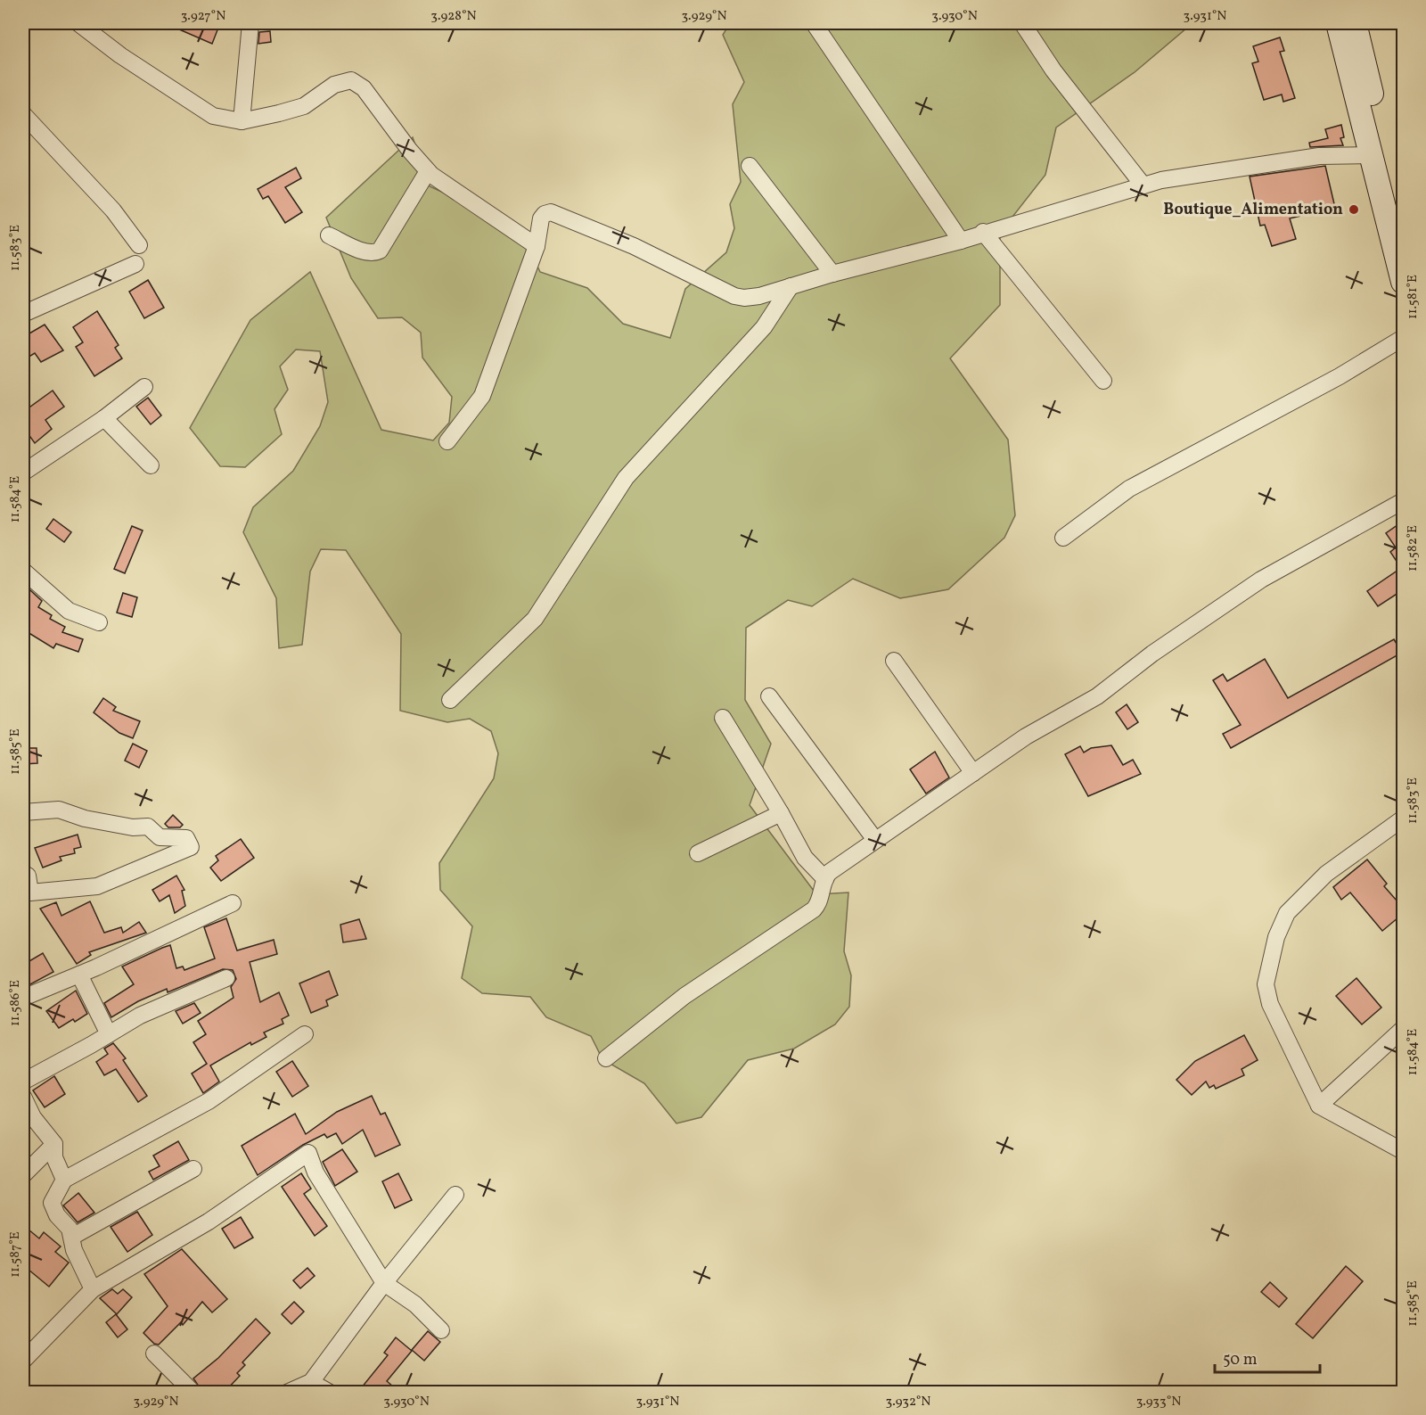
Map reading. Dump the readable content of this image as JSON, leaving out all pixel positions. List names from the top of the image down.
{
  "places": ["Boutique_Alimentation"],
  "scale_bar": "50 m",
  "coordinates": [
    "3.927°N",
    "3.928°N",
    "3.929°N",
    "3.930°N",
    "3.931°N",
    "11.583°E",
    "11.581°E",
    "11.584°E",
    "11.582°E",
    "11.585°E",
    "11.586°E",
    "11.587°E",
    "3.932°N",
    "3.933°N"
  ]
}
